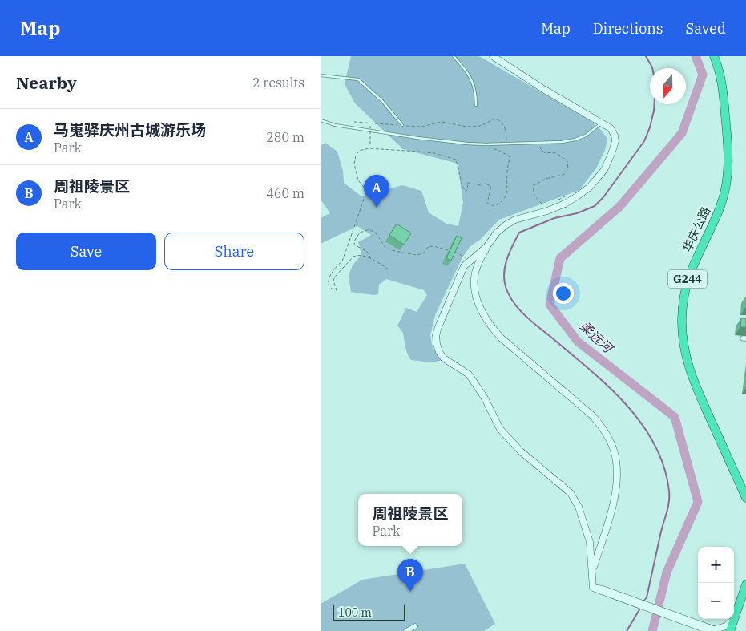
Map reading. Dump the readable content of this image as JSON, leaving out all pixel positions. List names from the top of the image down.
{
  "streets": {
    "highway": ["华庆公路", "G244"]
  },
  "water": ["柔远河"],
  "scale_bar": "100 m",
  "north": "bottom",
  "page": {
    "header": "Map",
    "nav": ["Map", "Directions", "Saved"],
    "heading": ["Nearby", "2 results"],
    "list": [
      {
        "mark": "A",
        "name": "马嵬驿庆州古城游乐场",
        "note": "Park",
        "value": "280 m"
      },
      {
        "mark": "B",
        "name": "周祖陵景区",
        "note": "Park",
        "value": "460 m"
      }
    ],
    "pins": ["A", "B"],
    "buttons": ["Save", "Share"],
    "popup": ["周祖陵景区", "Park"],
    "map_buttons": ["+", "−"],
    "scale": "100 m"
  }
}
